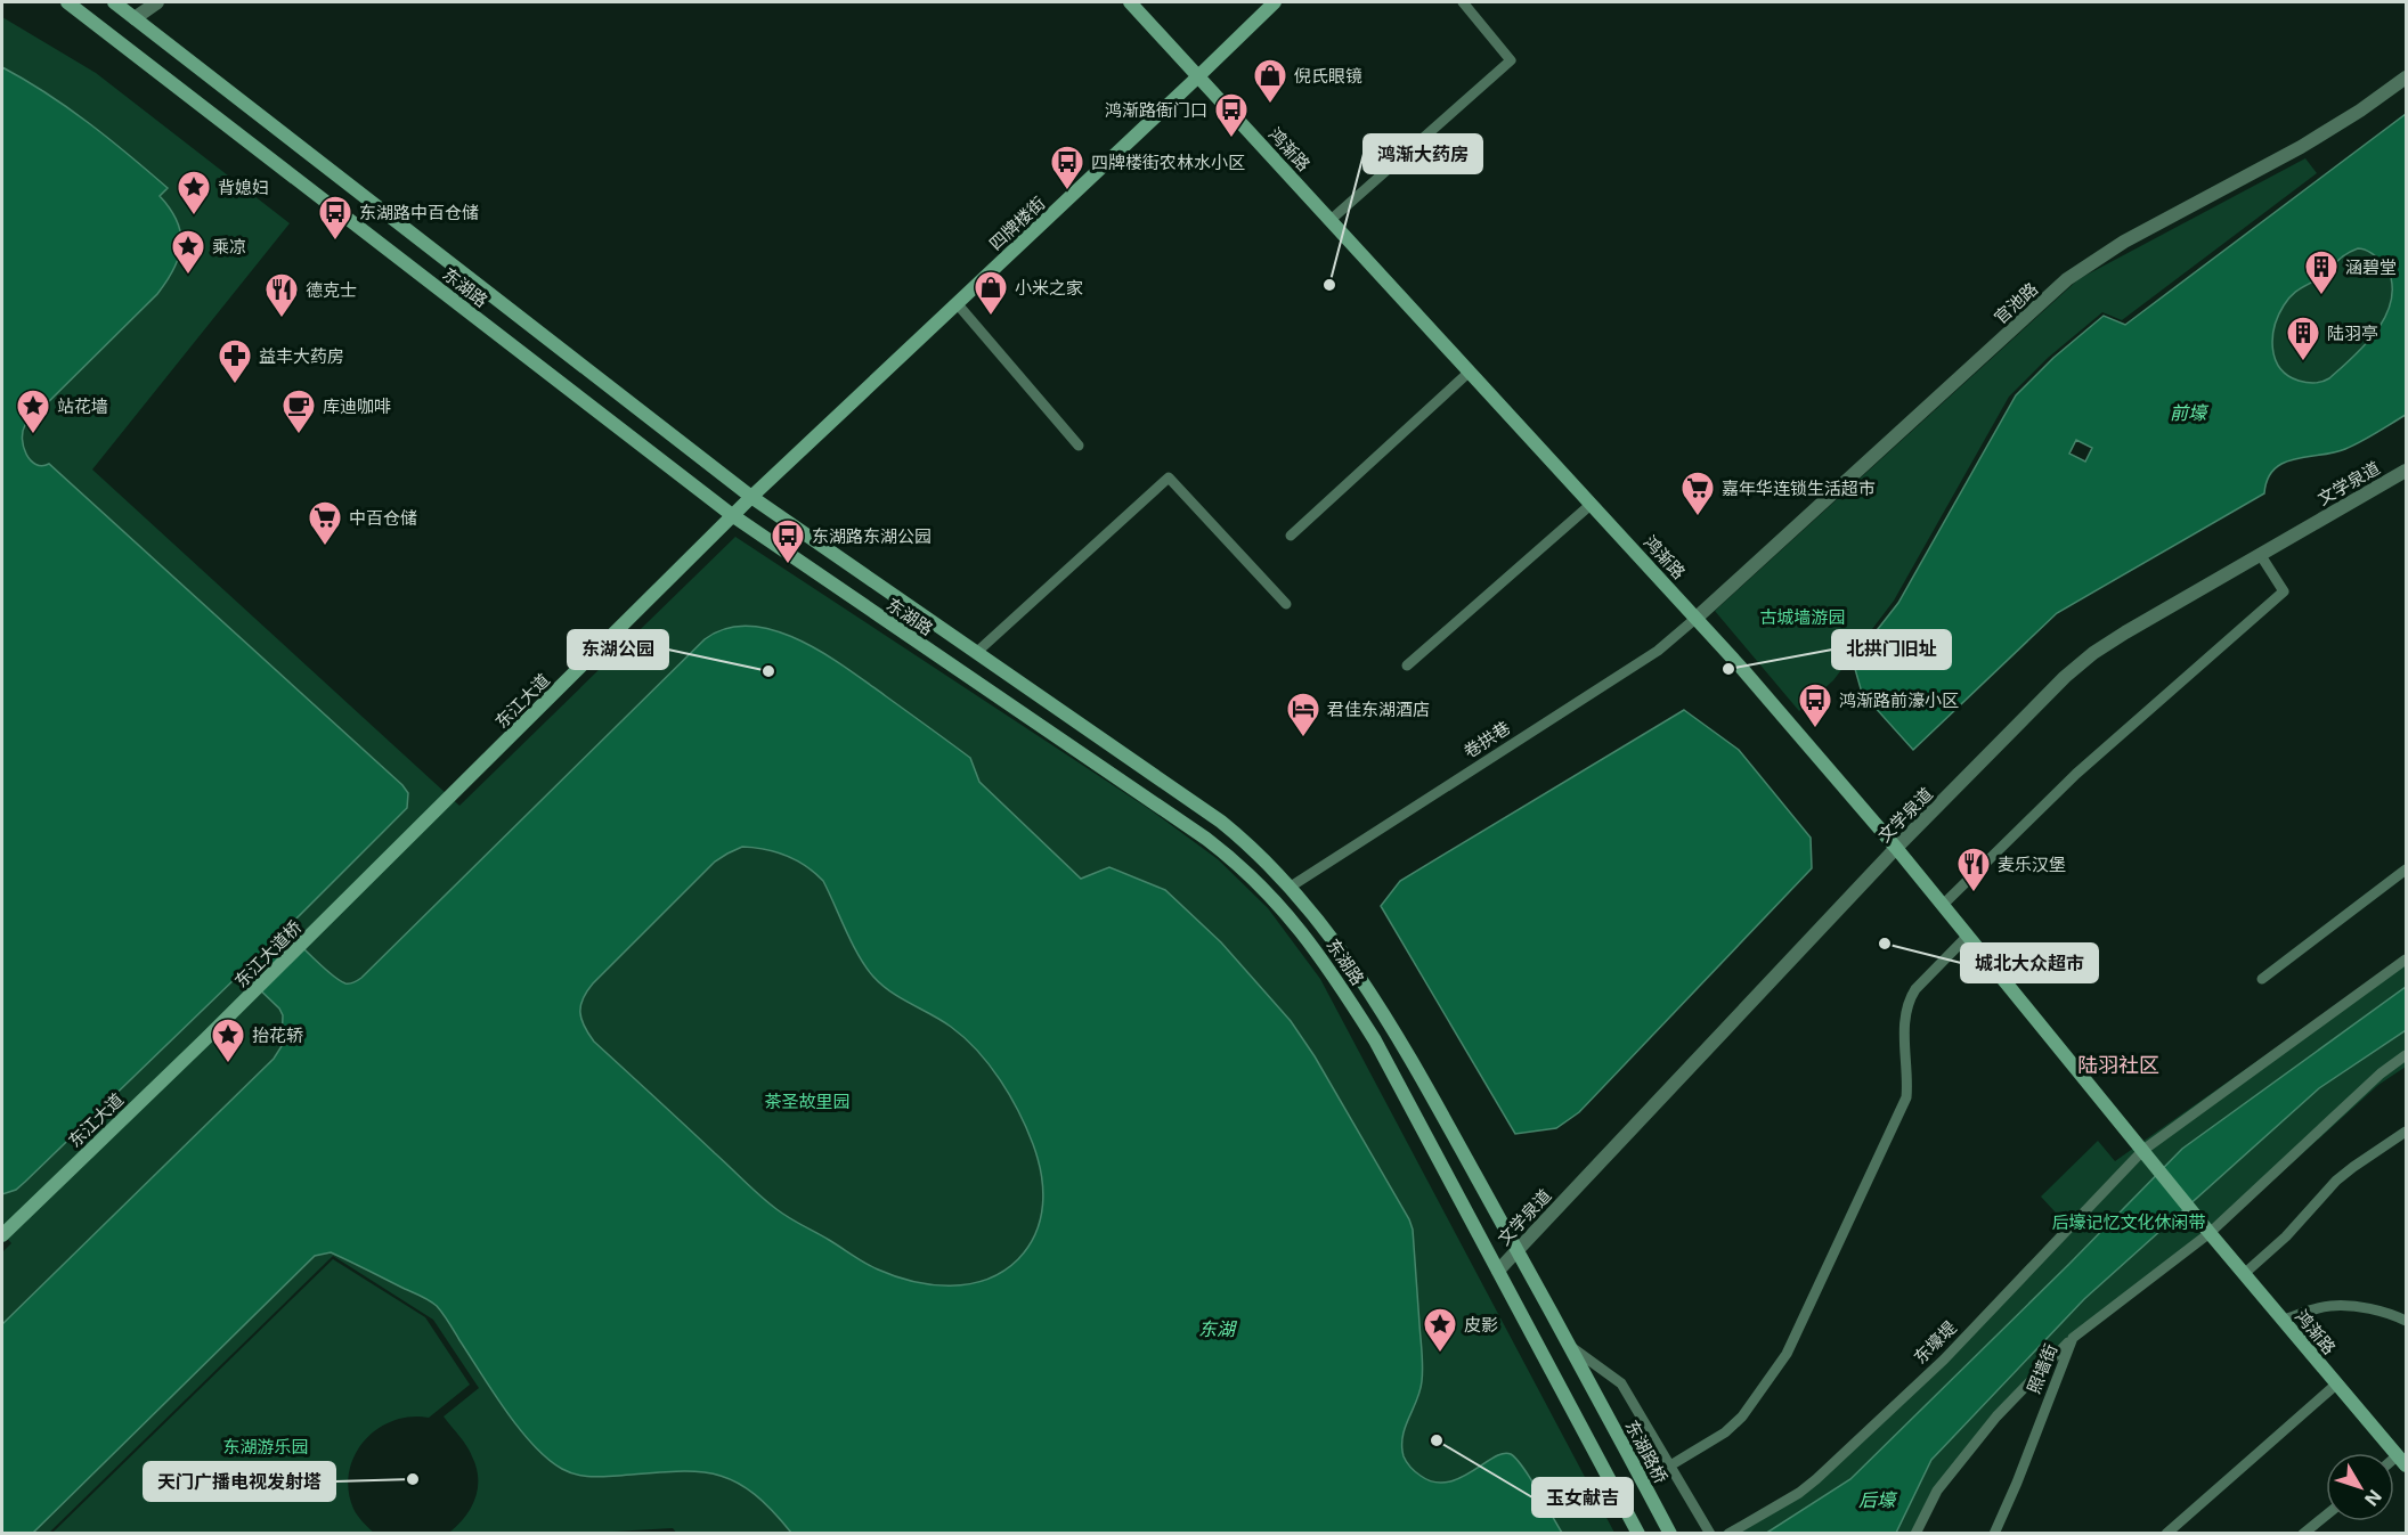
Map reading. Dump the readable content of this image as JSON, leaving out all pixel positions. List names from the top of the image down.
{
  "streets": {
    "main road": [
      "鸿渐路",
      "四牌楼街",
      "东湖路",
      "东江大道",
      "东江大道桥",
      "东湖路桥"
    ],
    "street": ["官池路", "文学泉道"],
    "lane": ["卷拱巷", "东壕堤", "照墙街"]
  },
  "crossings": [
    ["鸿渐路", "四牌楼街"],
    ["鸿渐路", "官池路"],
    ["鸿渐路", "文学泉道"],
    ["鸿渐路", "卷拱巷"],
    ["鸿渐路", "东壕堤"],
    ["鸿渐路", "照墙街"],
    ["四牌楼街", "东湖路"],
    ["四牌楼街", "东江大道"],
    ["东湖路", "文学泉道"],
    ["东湖路", "东江大道"],
    ["东湖路", "卷拱巷"],
    ["东湖路", "东湖路桥"],
    ["官池路", "卷拱巷"],
    ["东江大道", "东江大道桥"]
  ],
  "districts": ["陆羽社区"],
  "water": ["前壕", "东湖", "后壕"],
  "parks": [
    "古城墙游园",
    "茶圣故里园",
    "后壕记忆文化休闲带",
    "东湖游乐园"
  ],
  "places": {
    "shop": ["倪氏眼镜", "小米之家"],
    "bus stop": [
      "鸿渐路衙门口",
      "四牌楼街农林水小区",
      "东湖路中百仓储",
      "东湖路东湖公园",
      "鸿渐路前濠小区"
    ],
    "place": [
      "背媳妇",
      "乘凉",
      "站花墙",
      "抬花轿",
      "皮影"
    ],
    "other": [
      "鸿渐大药房",
      "北拱门旧址",
      "东湖公园",
      "城北大众超市",
      "玉女献吉",
      "天门广播电视发射塔"
    ],
    "building": ["涵碧堂", "陆羽亭"],
    "restaurant": ["德克士", "麦乐汉堡"],
    "pharmacy": ["益丰大药房"],
    "cafe": ["库迪咖啡"],
    "supermarket": ["嘉年华连锁生活超市", "中百仓储"],
    "hotel": ["君佳东湖酒店"]
  },
  "north": "bottom right"
}
